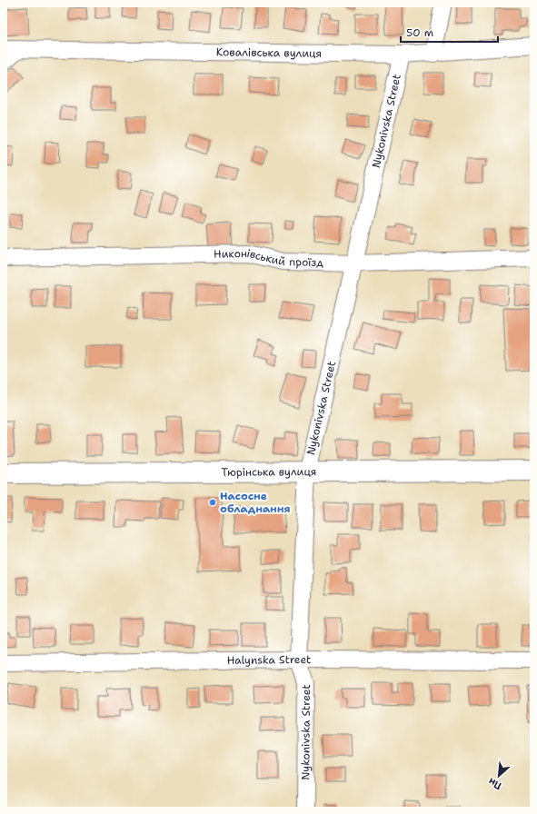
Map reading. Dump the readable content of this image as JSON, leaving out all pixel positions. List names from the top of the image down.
{
  "streets": {
    "main road": ["Тюрінська вулиця"],
    "street": [
      "Ковалівська вулиця",
      "Nykonivska Street",
      "Никонівський проїзд",
      "Halynska Street"
    ]
  },
  "crossings": [
    ["Ковалівська вулиця", "Nykonivska Street"],
    ["Nykonivska Street", "Никонівський проїзд"],
    ["Nykonivska Street", "Тюрінська вулиця"],
    ["Nykonivska Street", "Halynska Street"]
  ],
  "places": ["Насосне обладнання"],
  "scale_bar": "50 m",
  "north": "bottom left"
}
